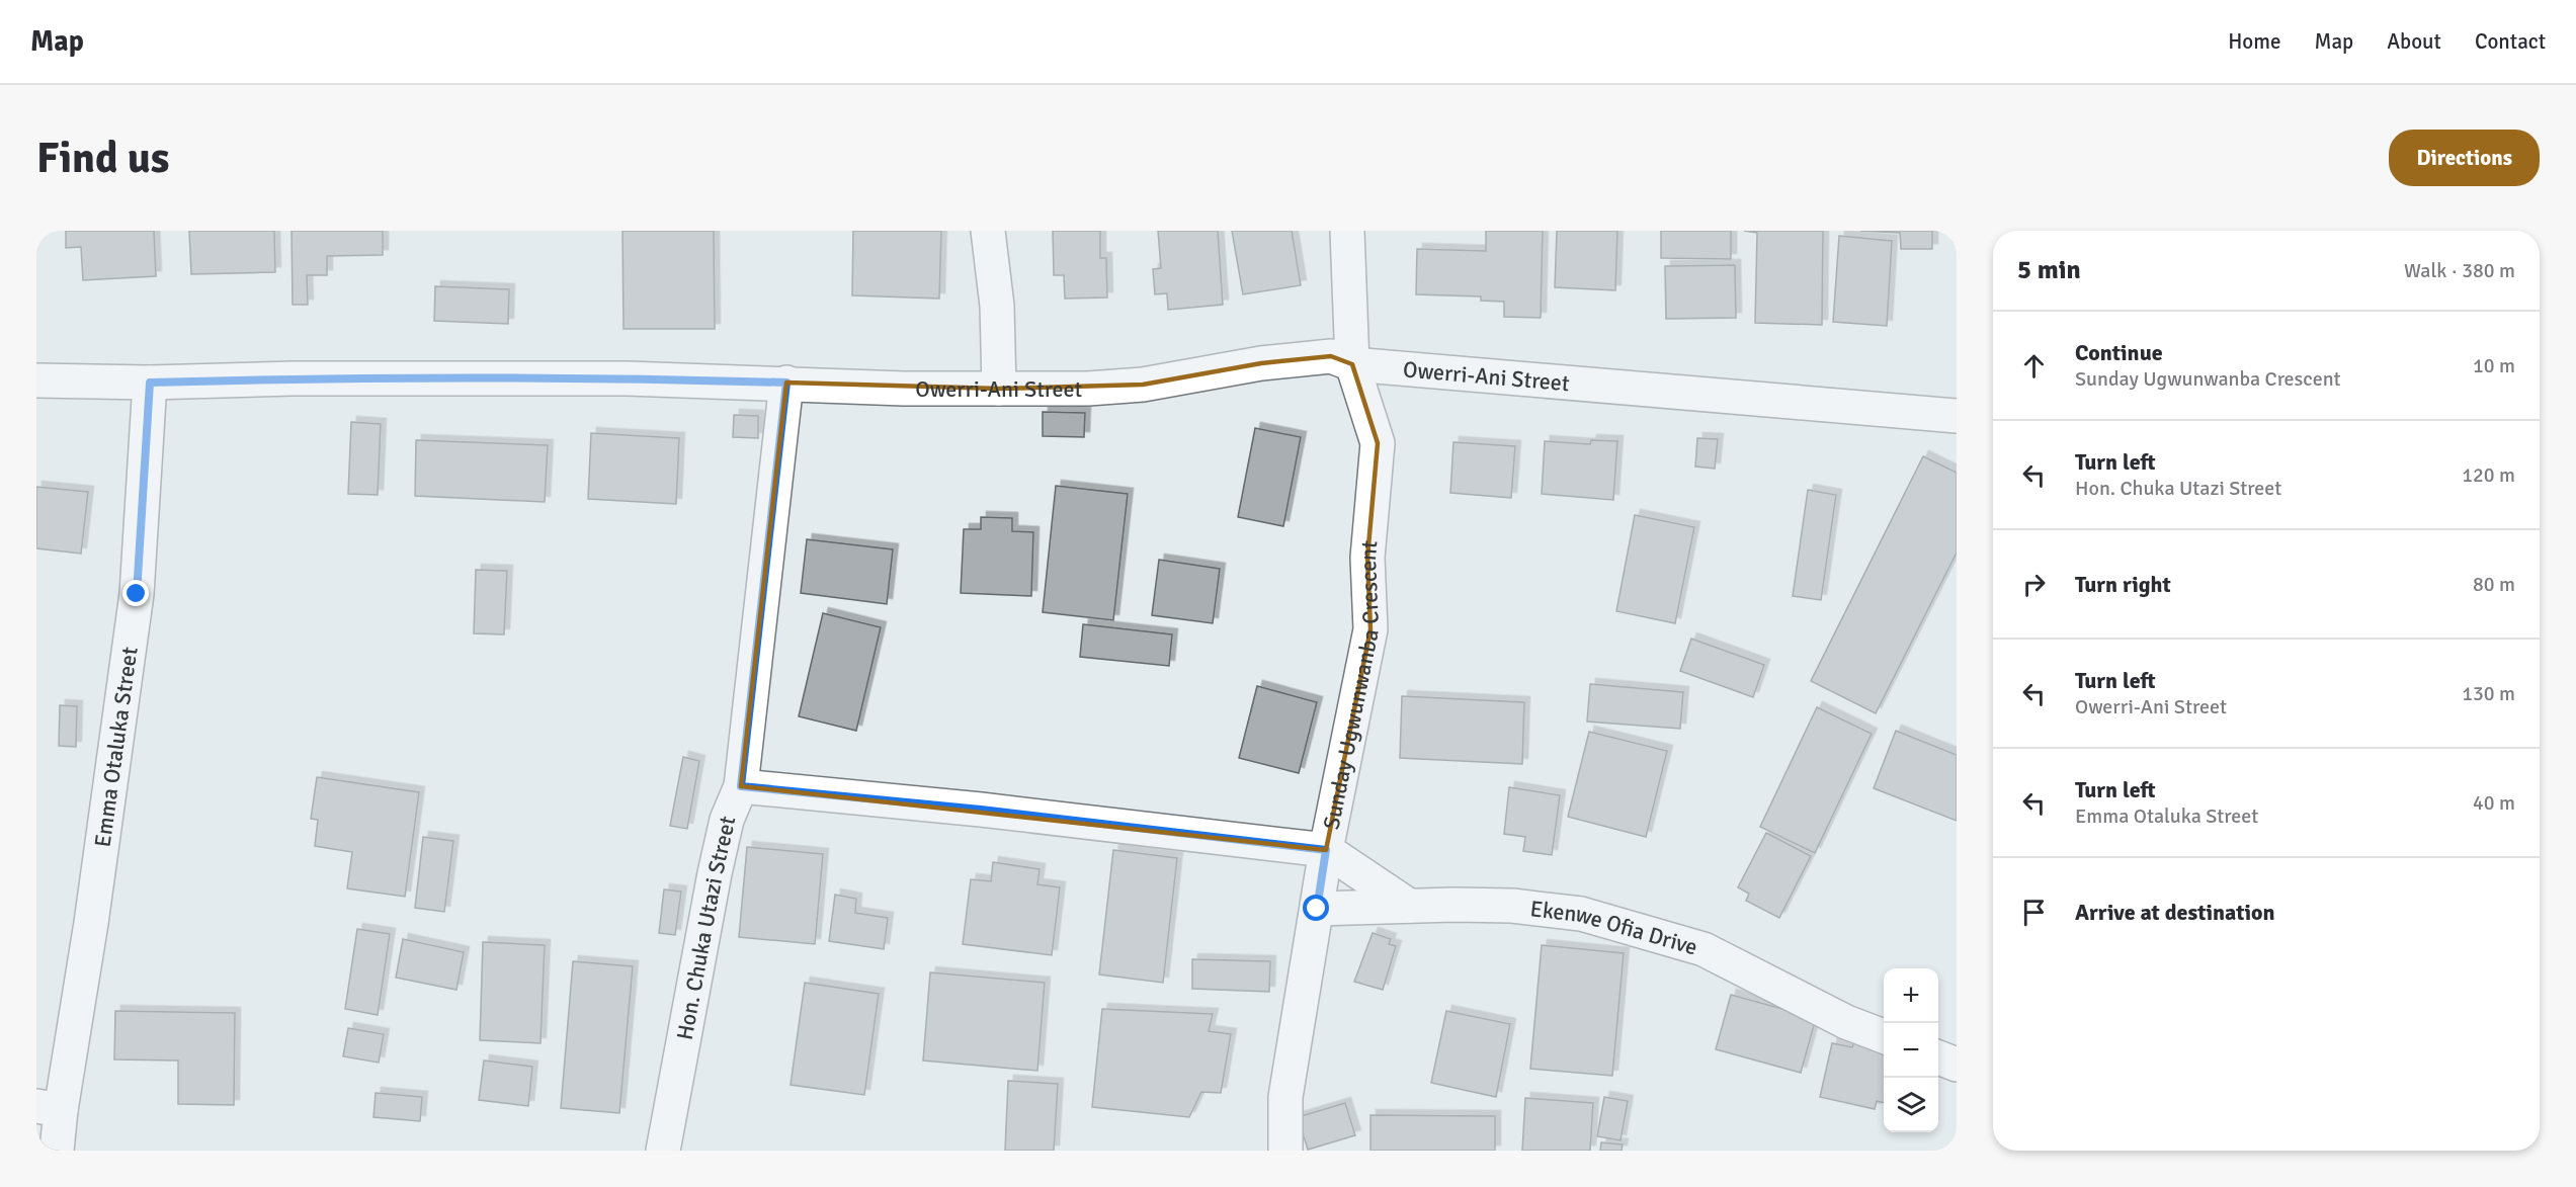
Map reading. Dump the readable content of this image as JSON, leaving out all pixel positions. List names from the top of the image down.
{
  "streets": {
    "street": [
      "Owerri-Ani Street",
      "Sunday Ugwunwanba Crescent",
      "Emma Otaluka Street",
      "Hon. Chuka Utazi Street",
      "Ekenwe Ofia Drive"
    ]
  },
  "crossings": [
    ["Owerri-Ani Street", "Sunday Ugwunwanba Crescent"],
    ["Owerri-Ani Street", "Emma Otaluka Street"],
    ["Sunday Ugwunwanba Crescent", "Hon. Chuka Utazi Street"],
    ["Sunday Ugwunwanba Crescent", "Ekenwe Ofia Drive"]
  ],
  "page": {
    "header": "Map",
    "nav": [
      "Home",
      "Map",
      "About",
      "Contact"
    ],
    "buttons": "Directions",
    "title": "Find us",
    "heading": ["5 min", "Walk · 380 m"],
    "list": [
      ["Continue", "Sunday Ugwunwanba Crescent", "10 m"],
      ["Turn left", "Hon. Chuka Utazi Street", "120 m"],
      ["Turn right", "80 m"],
      ["Turn left", "Owerri-Ani Street", "130 m"],
      ["Turn left", "Emma Otaluka Street", "40 m"],
      "Arrive at destination"
    ],
    "map_buttons": ["+", "−"]
  }
}
